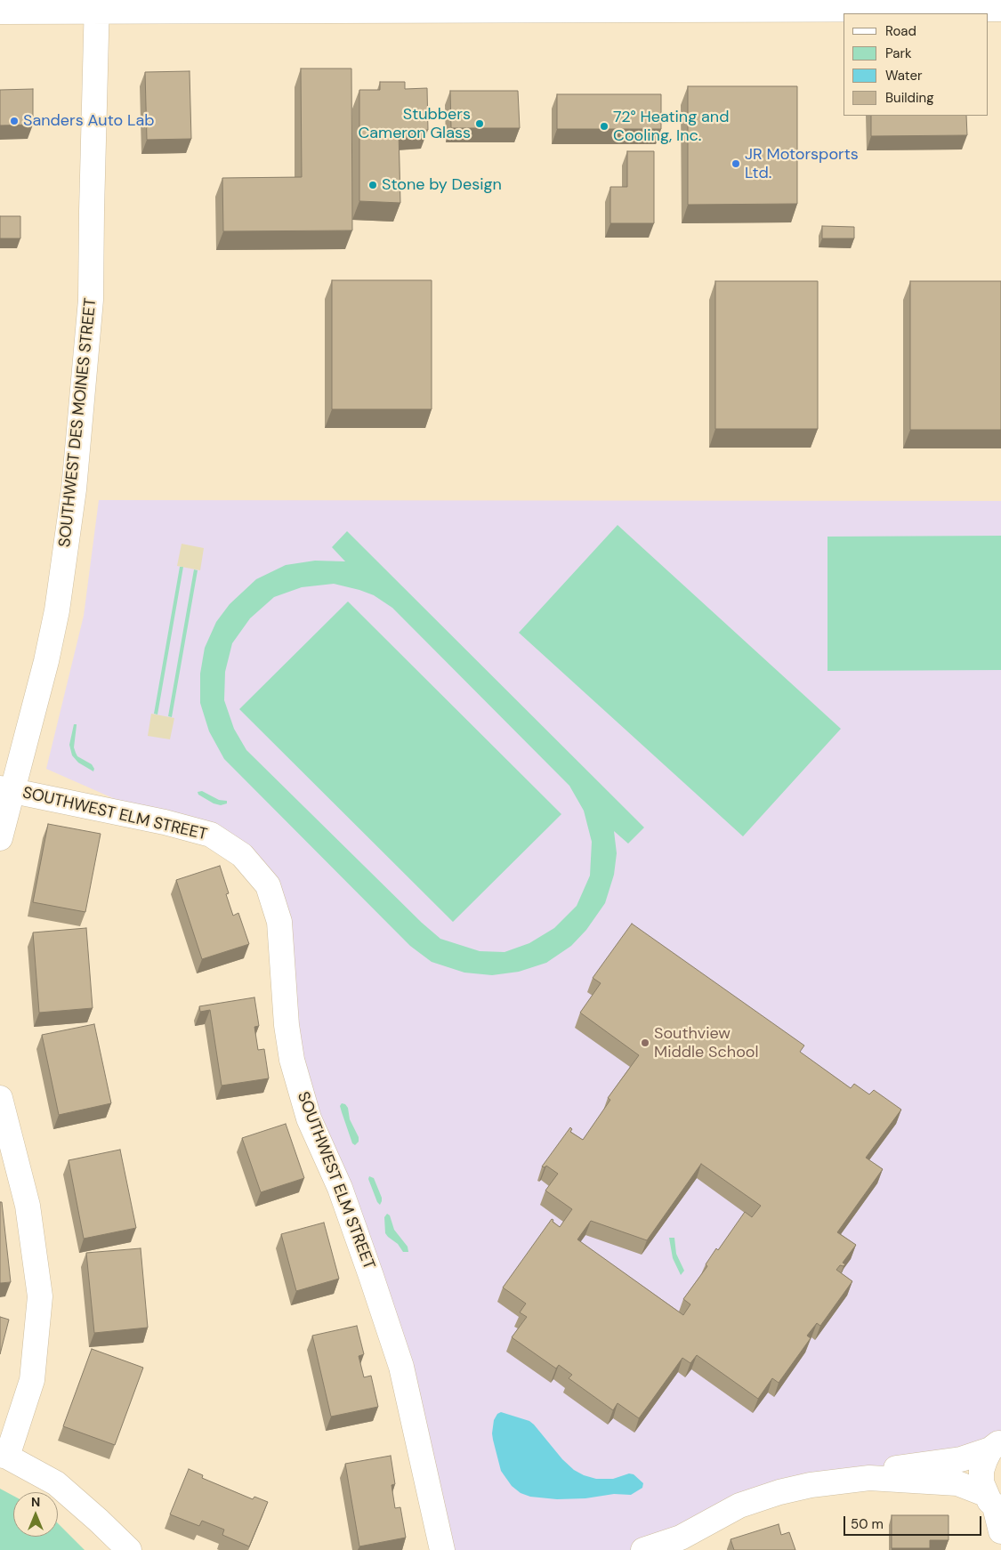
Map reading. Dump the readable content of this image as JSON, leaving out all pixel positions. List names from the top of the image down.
{
  "streets": {
    "street": ["SOUTHWEST DES MOINES STREET", "SOUTHWEST ELM STREET"]
  },
  "crossings": [
    ["SOUTHWEST DES MOINES STREET", "SOUTHWEST ELM STREET"]
  ],
  "places": [
    "Sanders Auto Lab",
    "Stubbers Cameron Glass",
    "72° Heating and Cooling, Inc.",
    "JR Motorsports Ltd.",
    "Stone by Design",
    "Southview Middle School"
  ],
  "legend": [
    "Road",
    "Park",
    "Water",
    "Building"
  ],
  "scale_bar": "50 m",
  "north": "top"
}
